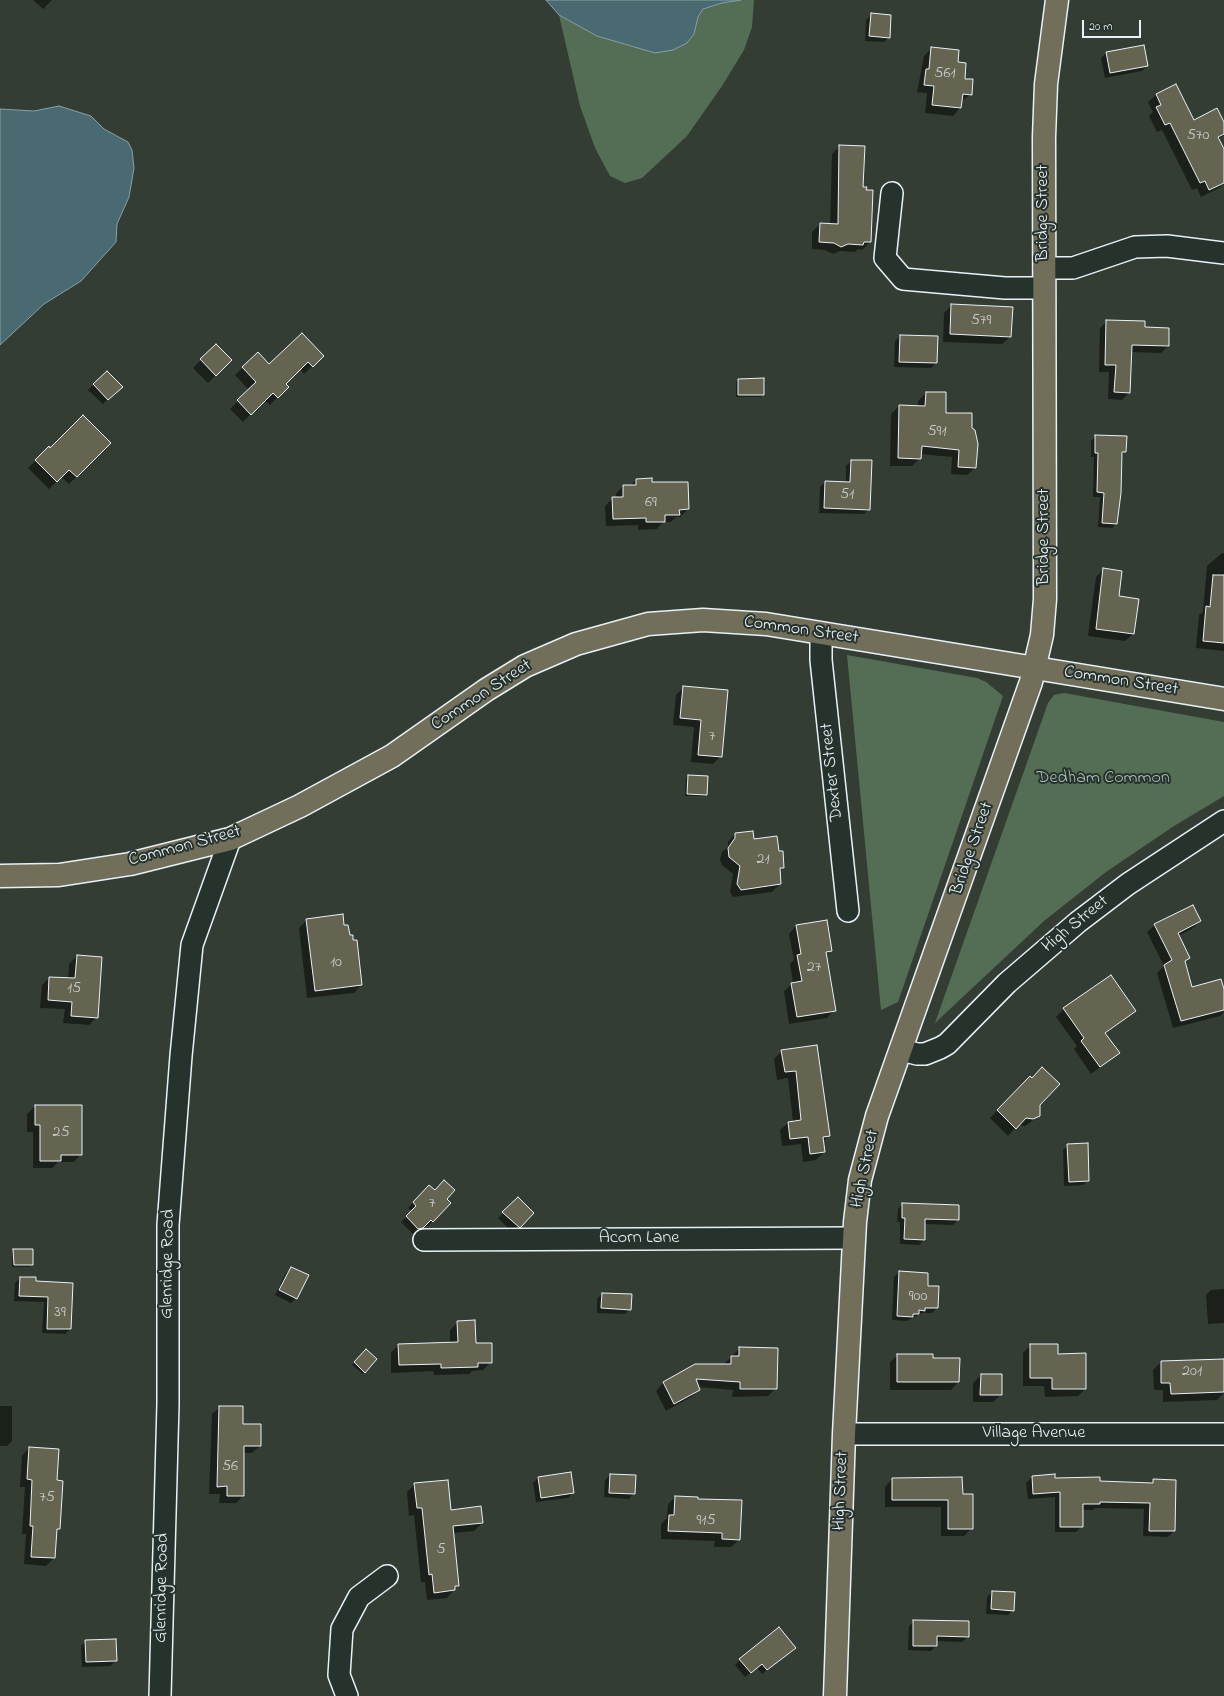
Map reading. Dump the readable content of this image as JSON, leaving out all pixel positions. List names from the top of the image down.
{
  "streets": {
    "main road": ["Bridge Street", "Common Street", "High Street"],
    "street": [
      "Dexter Street",
      "Acorn Lane",
      "Glenridge Road",
      "Village Avenue"
    ]
  },
  "crossings": [
    ["Bridge Street", "Common Street"],
    ["Bridge Street", "High Street"],
    ["Common Street", "Dexter Street"],
    ["Common Street", "Glenridge Road"],
    ["High Street", "Acorn Lane"],
    ["High Street", "Village Avenue"]
  ],
  "parks": ["Dedham Common"],
  "house_numbers": [
    "561",
    "570",
    "579",
    "591",
    "51",
    "69",
    "7",
    "21",
    "10",
    "27",
    "15",
    "25",
    "7",
    "900",
    "39",
    "201",
    "56",
    "75",
    "915",
    "5"
  ],
  "scale_bar": "20 m"
}
